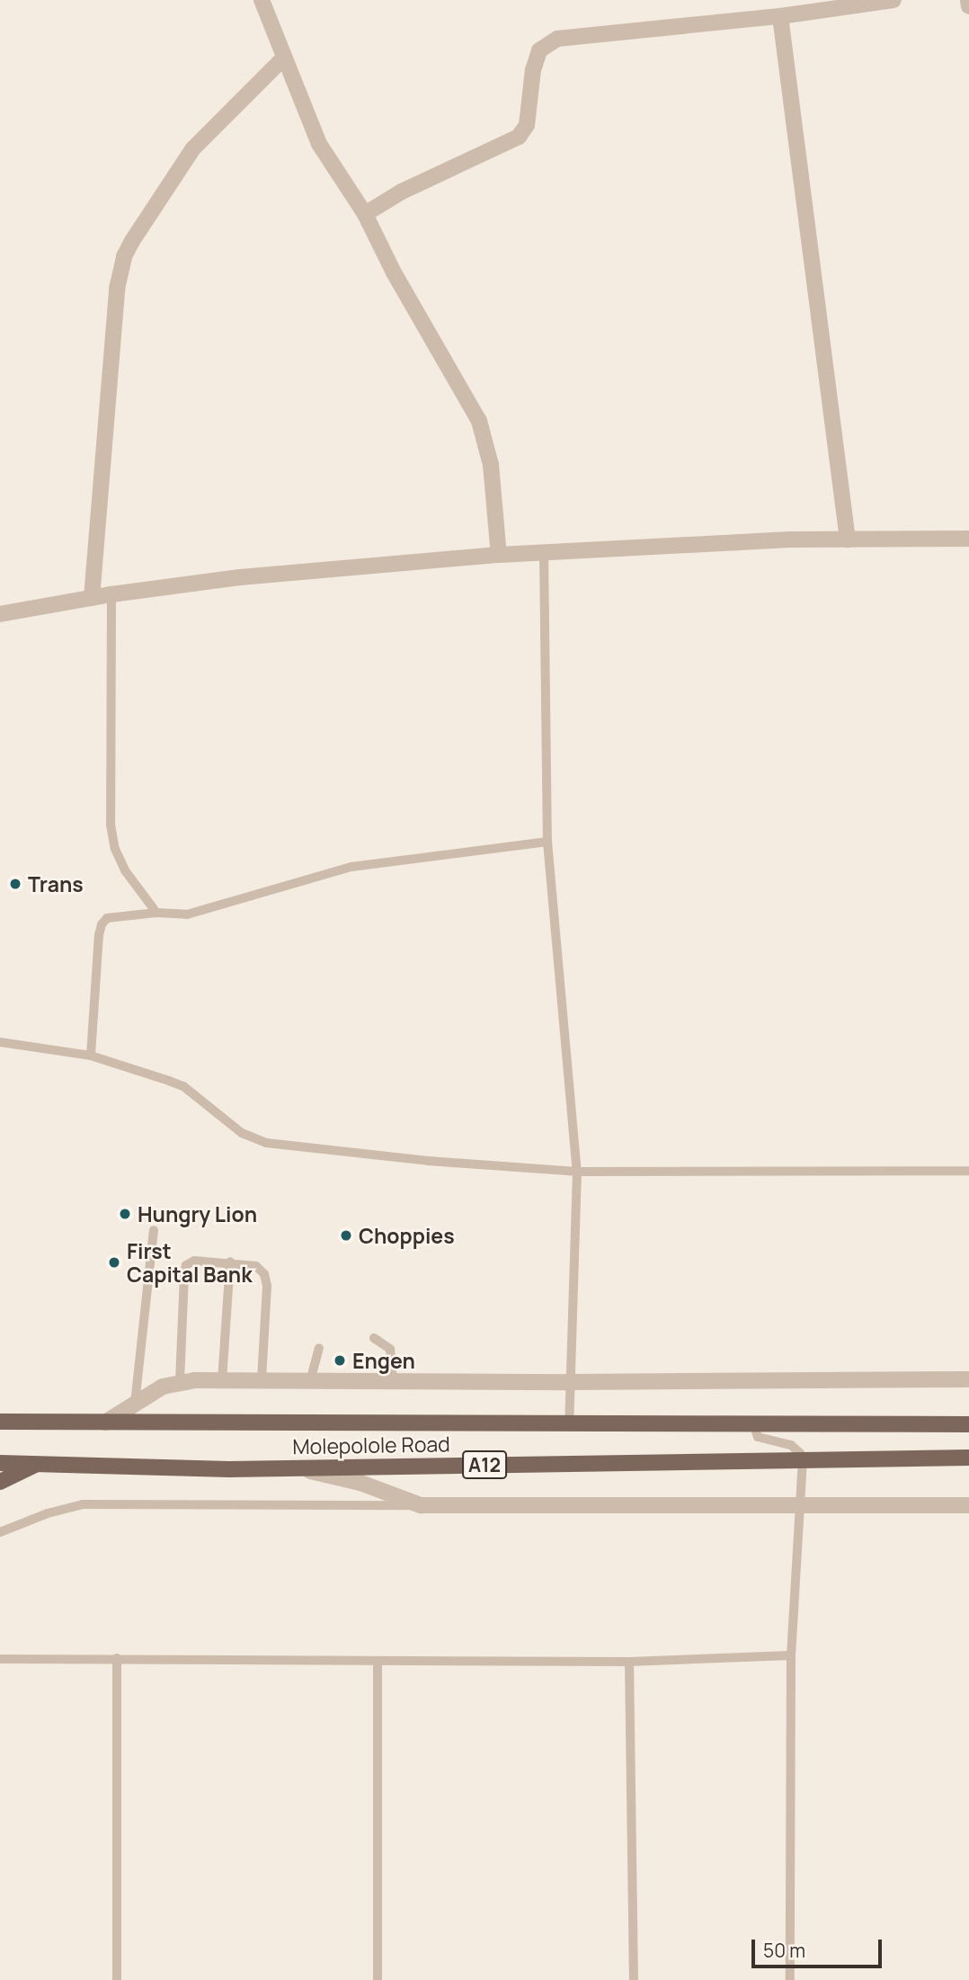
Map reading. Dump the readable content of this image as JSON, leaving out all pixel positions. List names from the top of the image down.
{
  "streets": {
    "main road": ["Molepolole Road", "A12"]
  },
  "places": [
    "Trans",
    "Hungry Lion",
    "Choppies",
    "First Capital Bank",
    "Engen"
  ],
  "scale_bar": "50 m"
}
